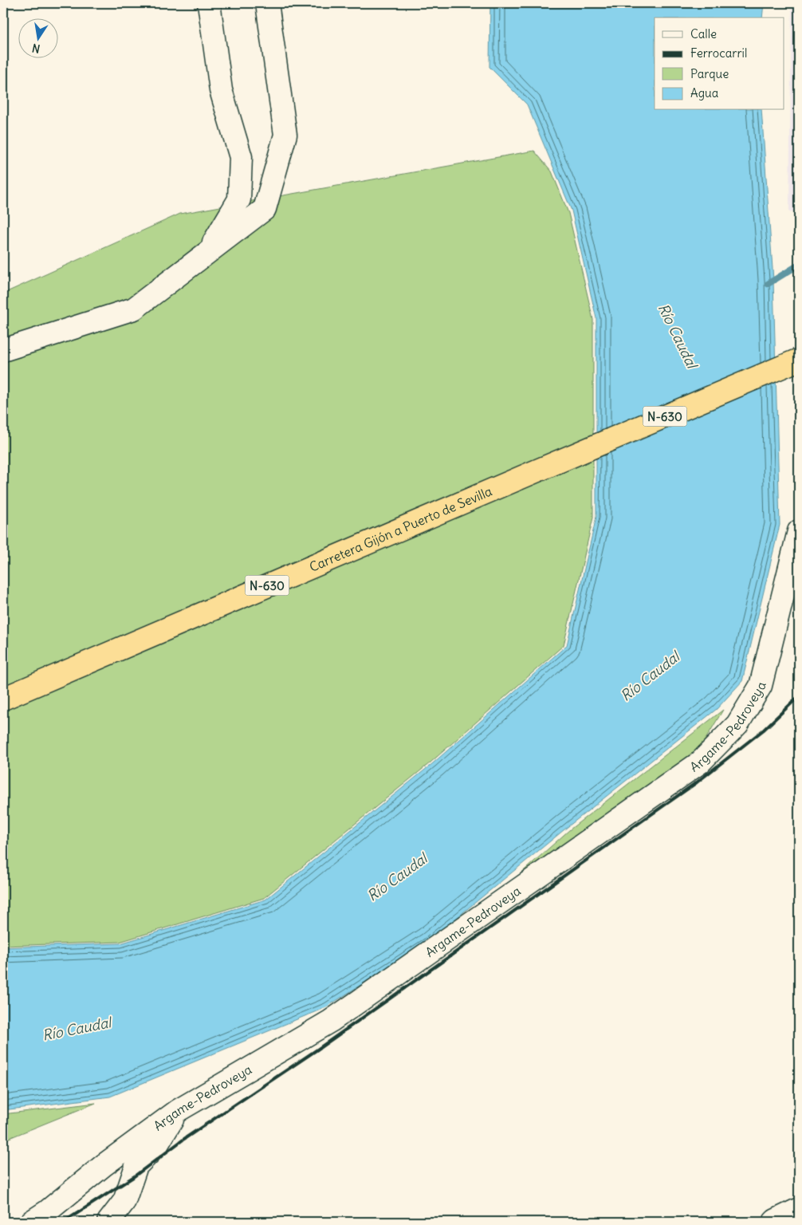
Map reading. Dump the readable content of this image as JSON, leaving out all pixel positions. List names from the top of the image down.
{
  "streets": {
    "highway": ["N-630", "Carretera Gijón a Puerto de Sevilla"],
    "street": ["Argame-Pedroveya"]
  },
  "water": ["Río Caudal"],
  "legend": [
    "Calle",
    "Ferrocarril",
    "Parque",
    "Agua"
  ],
  "north": "bottom"
}
